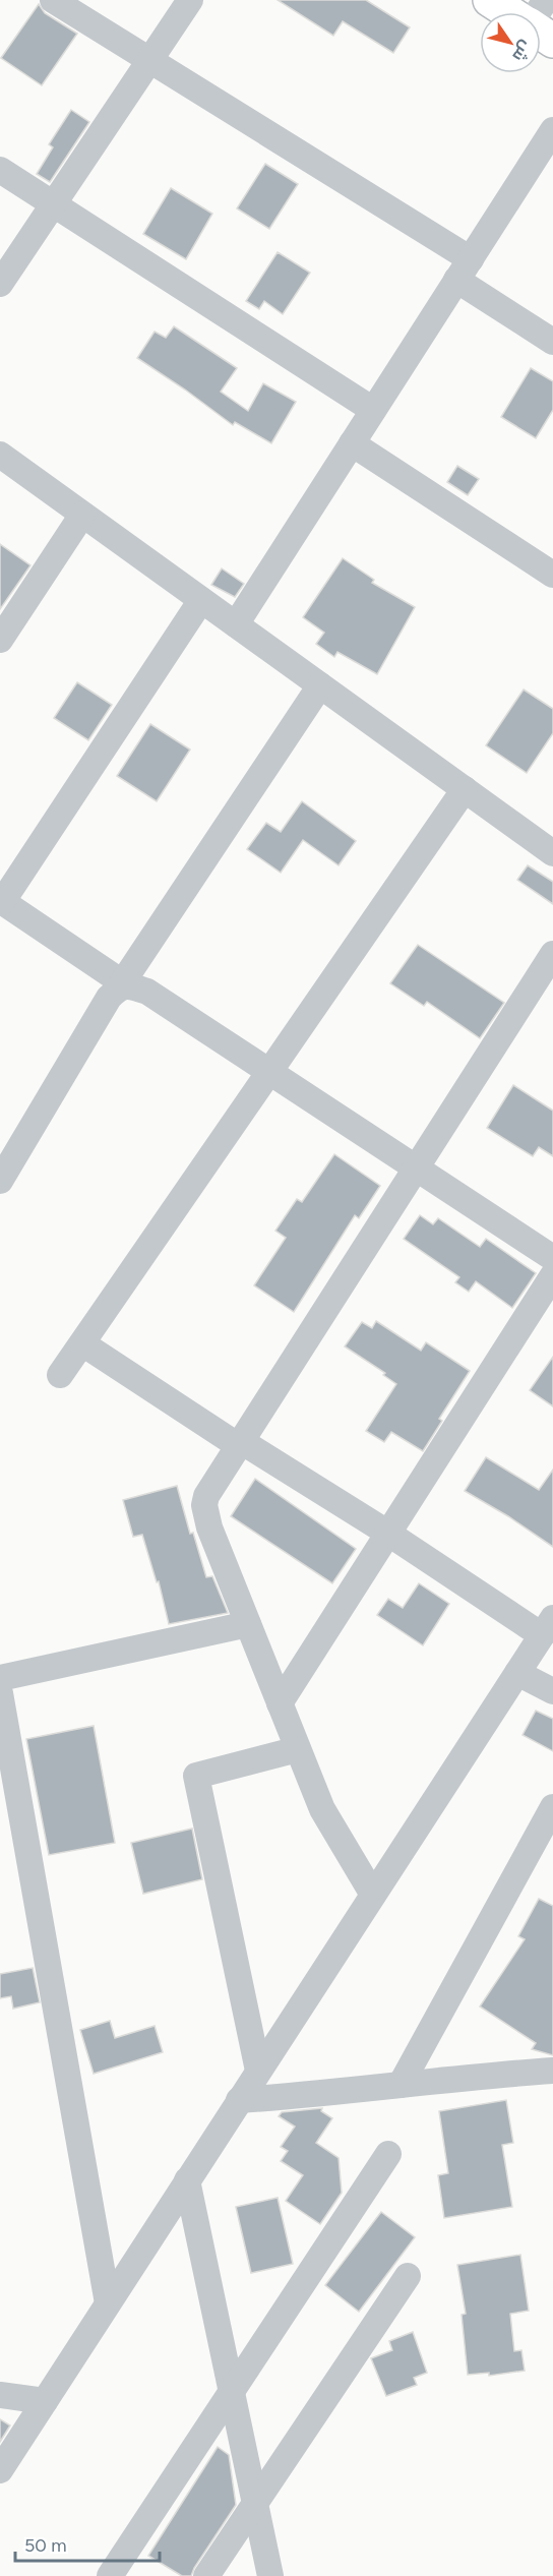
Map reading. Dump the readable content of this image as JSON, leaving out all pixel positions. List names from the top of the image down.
{
  "scale_bar": "50 m",
  "north": "bottom right"
}
